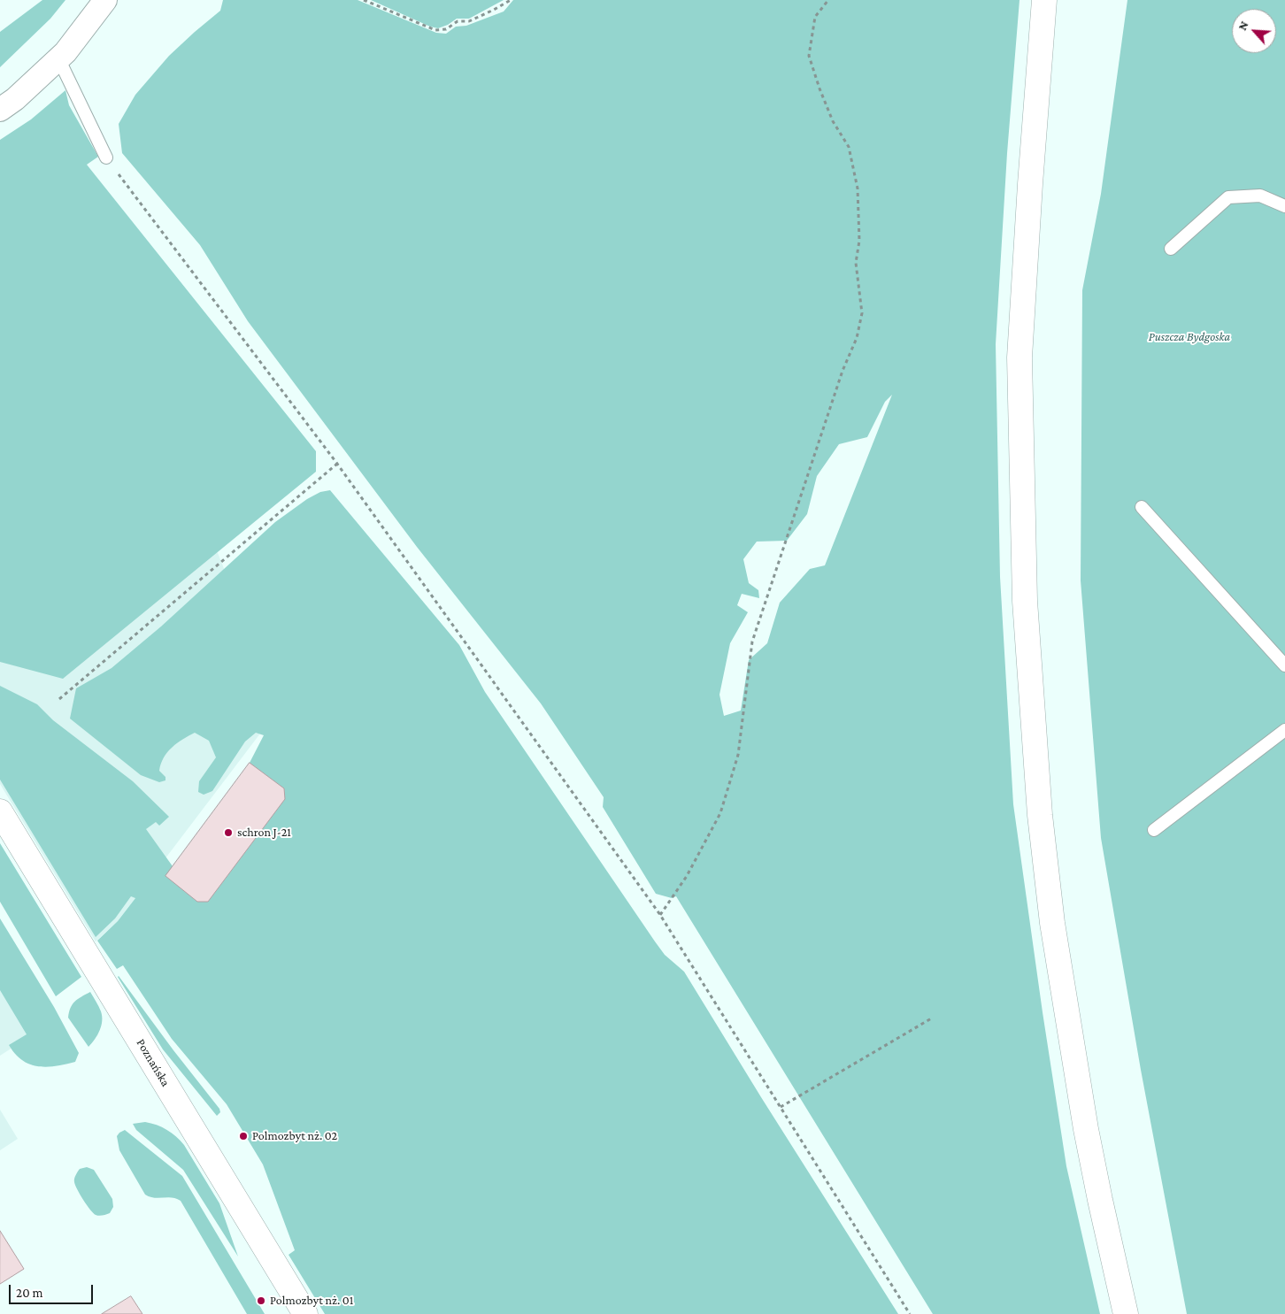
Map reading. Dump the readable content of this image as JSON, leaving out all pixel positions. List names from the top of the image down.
{
  "streets": {
    "main road": ["Poznańska"]
  },
  "parks": ["Puszcza Bydgoska"],
  "places": ["schron J-21", "Polmozbyt nż. 02", "Polmozbyt nż. 01"],
  "scale_bar": "20 m",
  "north": "top left"
}
